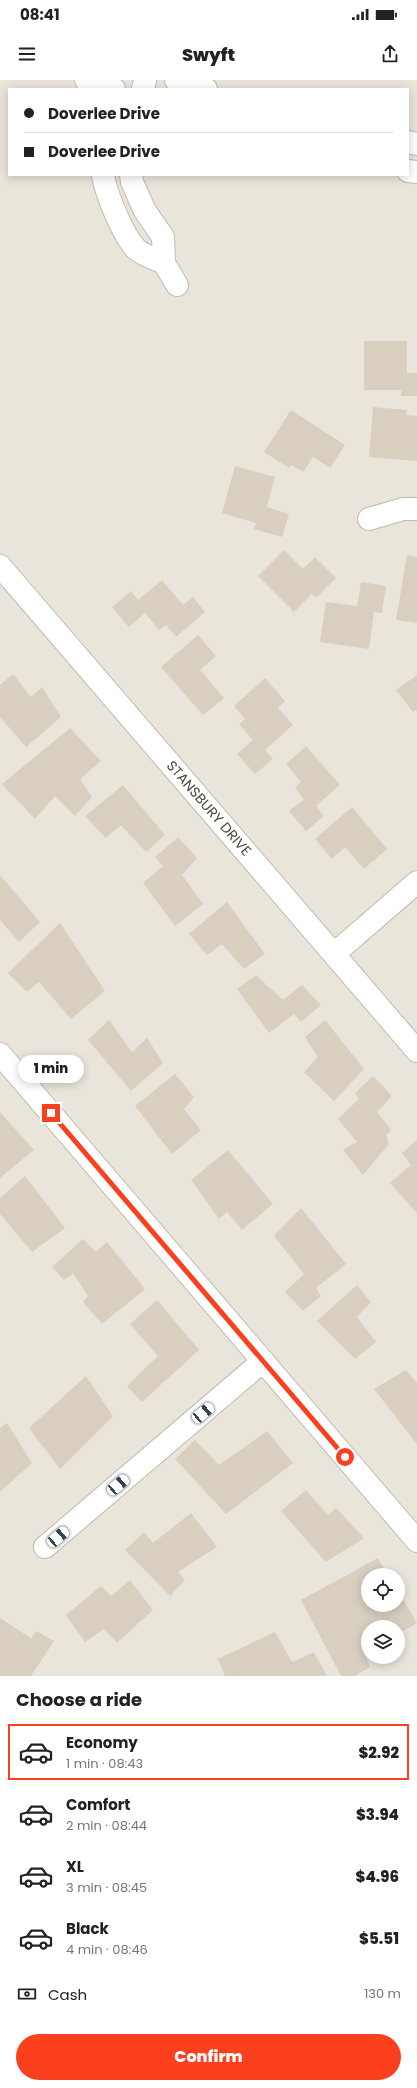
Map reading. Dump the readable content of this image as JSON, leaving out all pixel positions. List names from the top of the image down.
{
  "streets": {
    "street": ["STANSBURY DRIVE"]
  },
  "page": {
    "status": "08:41",
    "header": "Swyft",
    "banner": ["Doverlee Drive", "Doverlee Drive"],
    "bubble": "1 min",
    "heading": "Choose a ride",
    "list": [
      {
        "name": "Economy",
        "note": "1 min · 08:43",
        "value": "$2.92"
      },
      {
        "name": "Comfort",
        "note": "2 min · 08:44",
        "value": "$3.94"
      },
      {
        "name": "XL",
        "note": "3 min · 08:45",
        "value": "$4.96"
      },
      {
        "name": "Black",
        "note": "4 min · 08:46",
        "value": "$5.51"
      }
    ],
    "pay": ["Cash", "130 m"],
    "buttons": "Confirm"
  }
}
